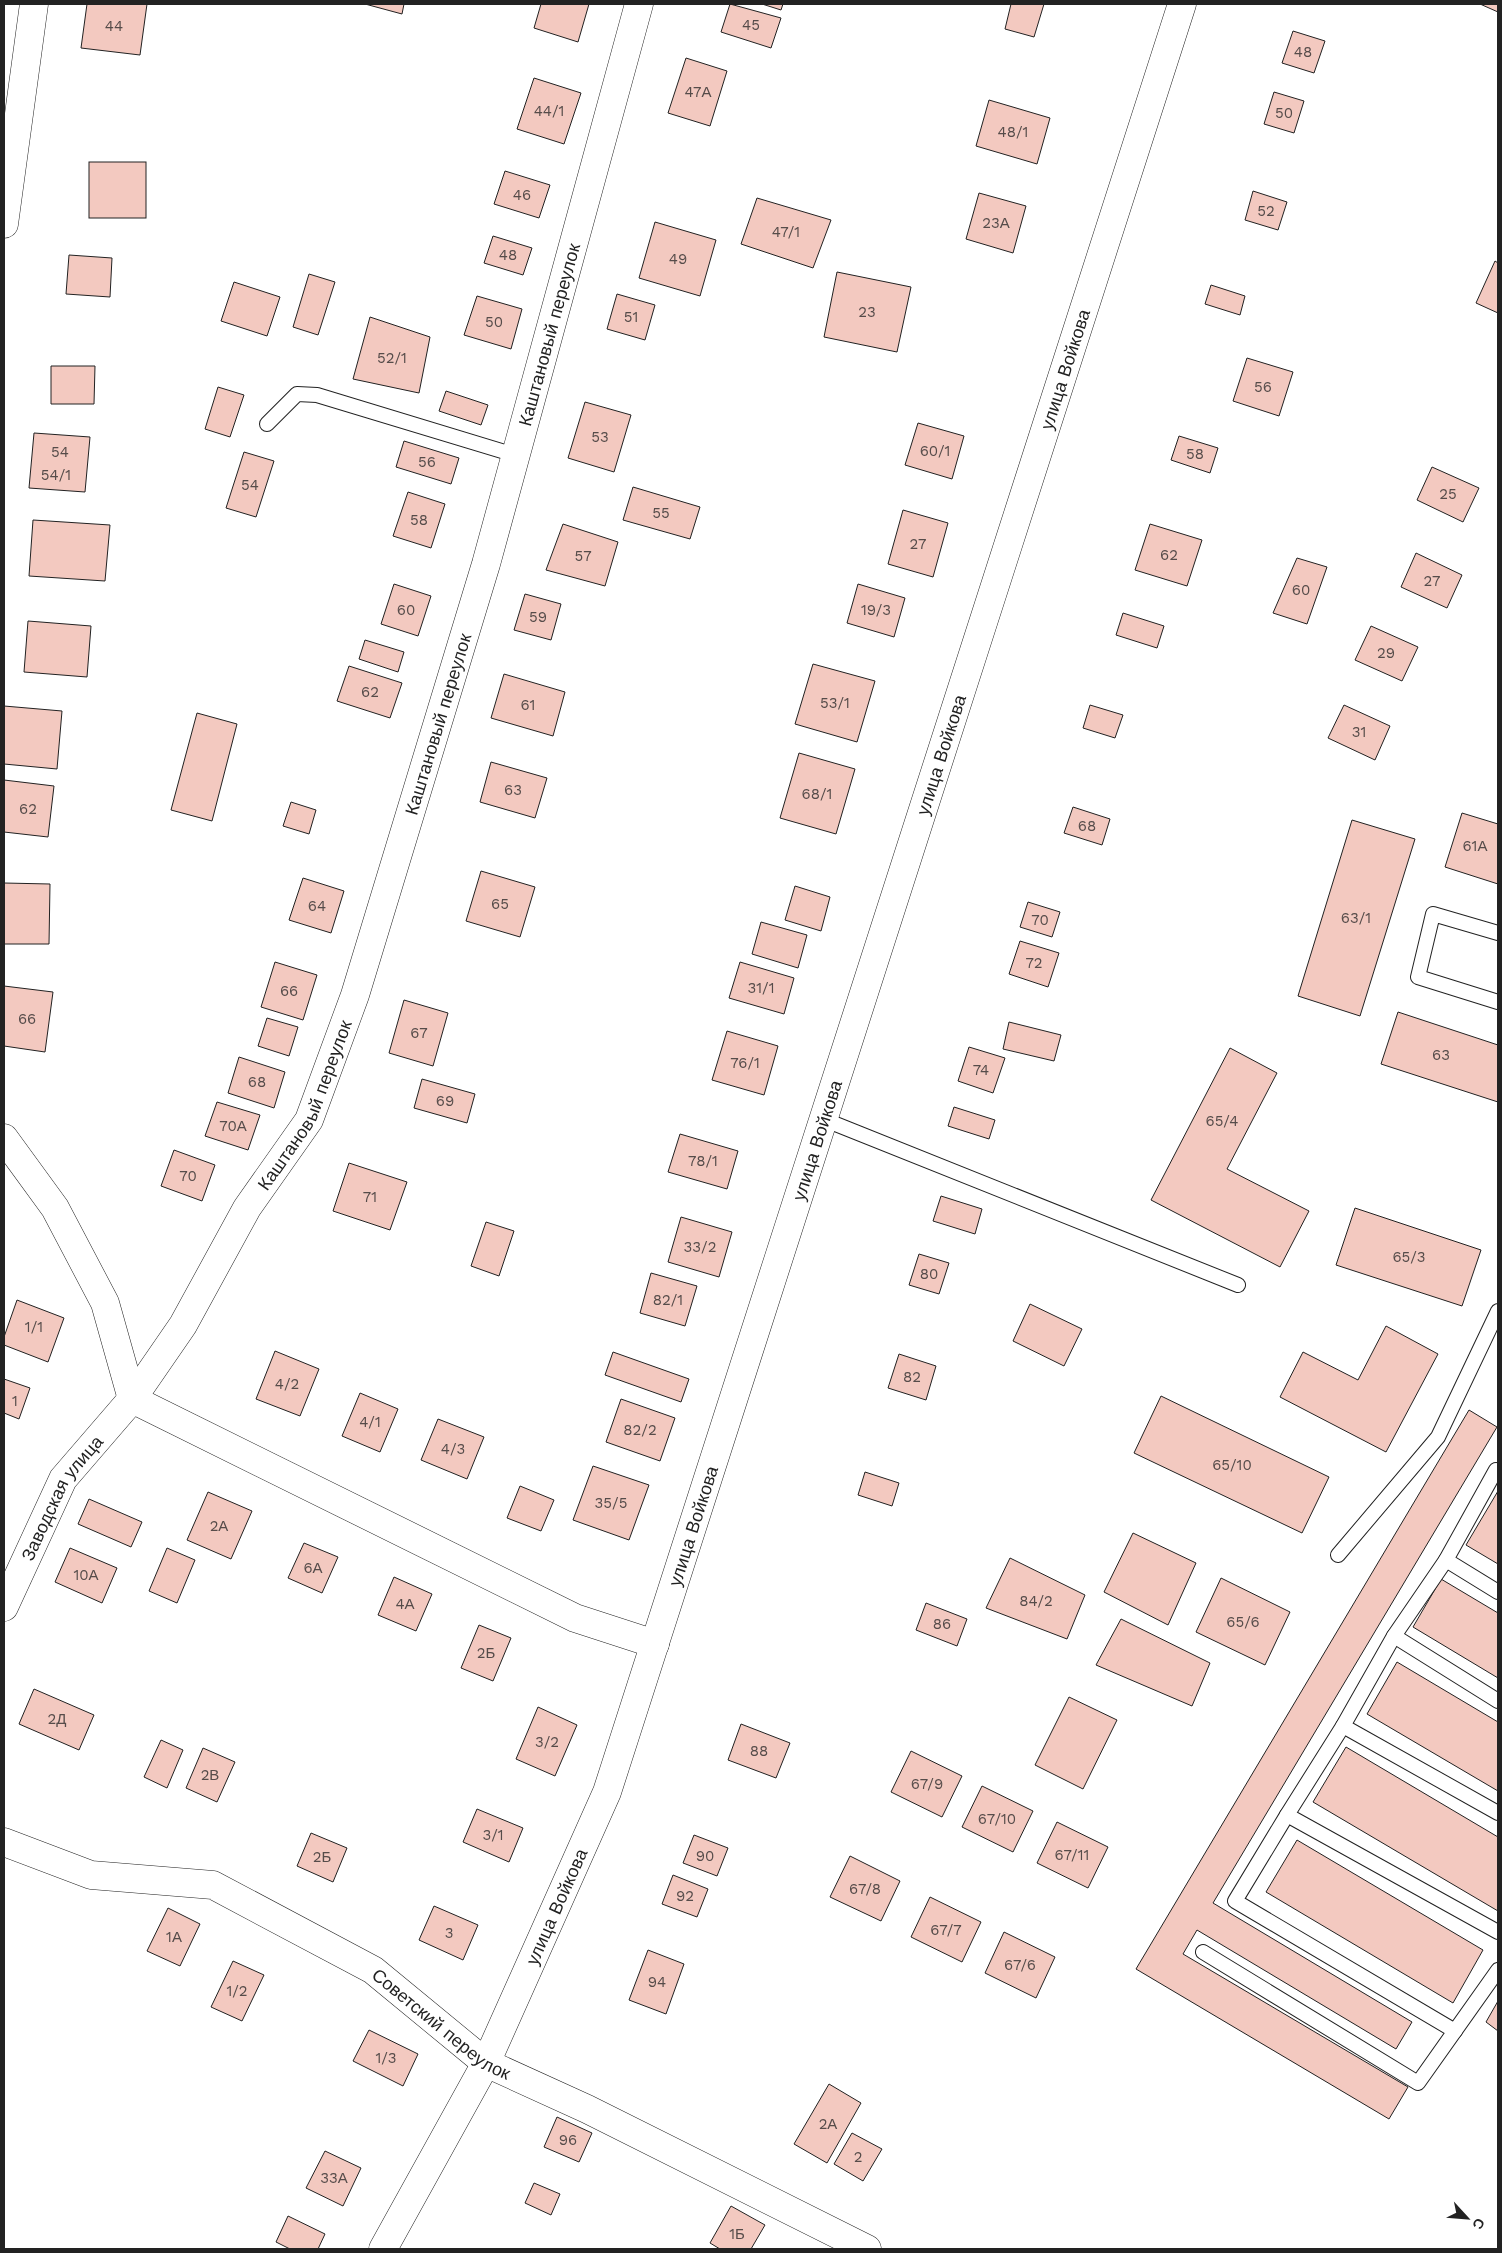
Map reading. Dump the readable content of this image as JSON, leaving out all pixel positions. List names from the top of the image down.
{
  "streets": {
    "street": [
      "Каштановый переулок",
      "улица Войкова",
      "Заводская улица",
      "Советский переулок"
    ]
  },
  "crossings": [
    ["Каштановый переулок", "Заводская улица"],
    ["улица Войкова", "Советский переулок"]
  ],
  "house_numbers": [
    "45",
    "44",
    "48",
    "47А",
    "44/1",
    "50",
    "48/1",
    "46",
    "52",
    "23А",
    "47/1",
    "48",
    "49",
    "23",
    "51",
    "50",
    "52/1",
    "56",
    "53",
    "60/1",
    "54",
    "58",
    "56",
    "54/1",
    "54",
    "25",
    "55",
    "58",
    "27",
    "62",
    "57",
    "27",
    "60",
    "60",
    "19/3",
    "59",
    "29",
    "62",
    "53/1",
    "61",
    "31",
    "63",
    "68/1",
    "62",
    "68",
    "61А",
    "65",
    "64",
    "63/1",
    "70",
    "72",
    "31/1",
    "66",
    "66",
    "67",
    "63",
    "76/1",
    "74",
    "68",
    "69",
    "65/4",
    "70А",
    "78/1",
    "70",
    "71",
    "33/2",
    "65/3",
    "80",
    "82/1",
    "1/1",
    "82",
    "4/2",
    "1",
    "4/1",
    "82/2",
    "4/3",
    "65/10",
    "35/5",
    "2А",
    "6А",
    "10А",
    "84/2",
    "4А",
    "65/6",
    "86",
    "2Б",
    "2Д",
    "3/2",
    "88",
    "2В",
    "67/9",
    "67/10",
    "3/1",
    "67/11",
    "90",
    "2Б",
    "67/8",
    "92",
    "67/7",
    "3",
    "1А",
    "67/6",
    "94",
    "1/2",
    "1/3",
    "2А",
    "96",
    "2",
    "33А",
    "1Б"
  ],
  "north": "bottom right"
}
